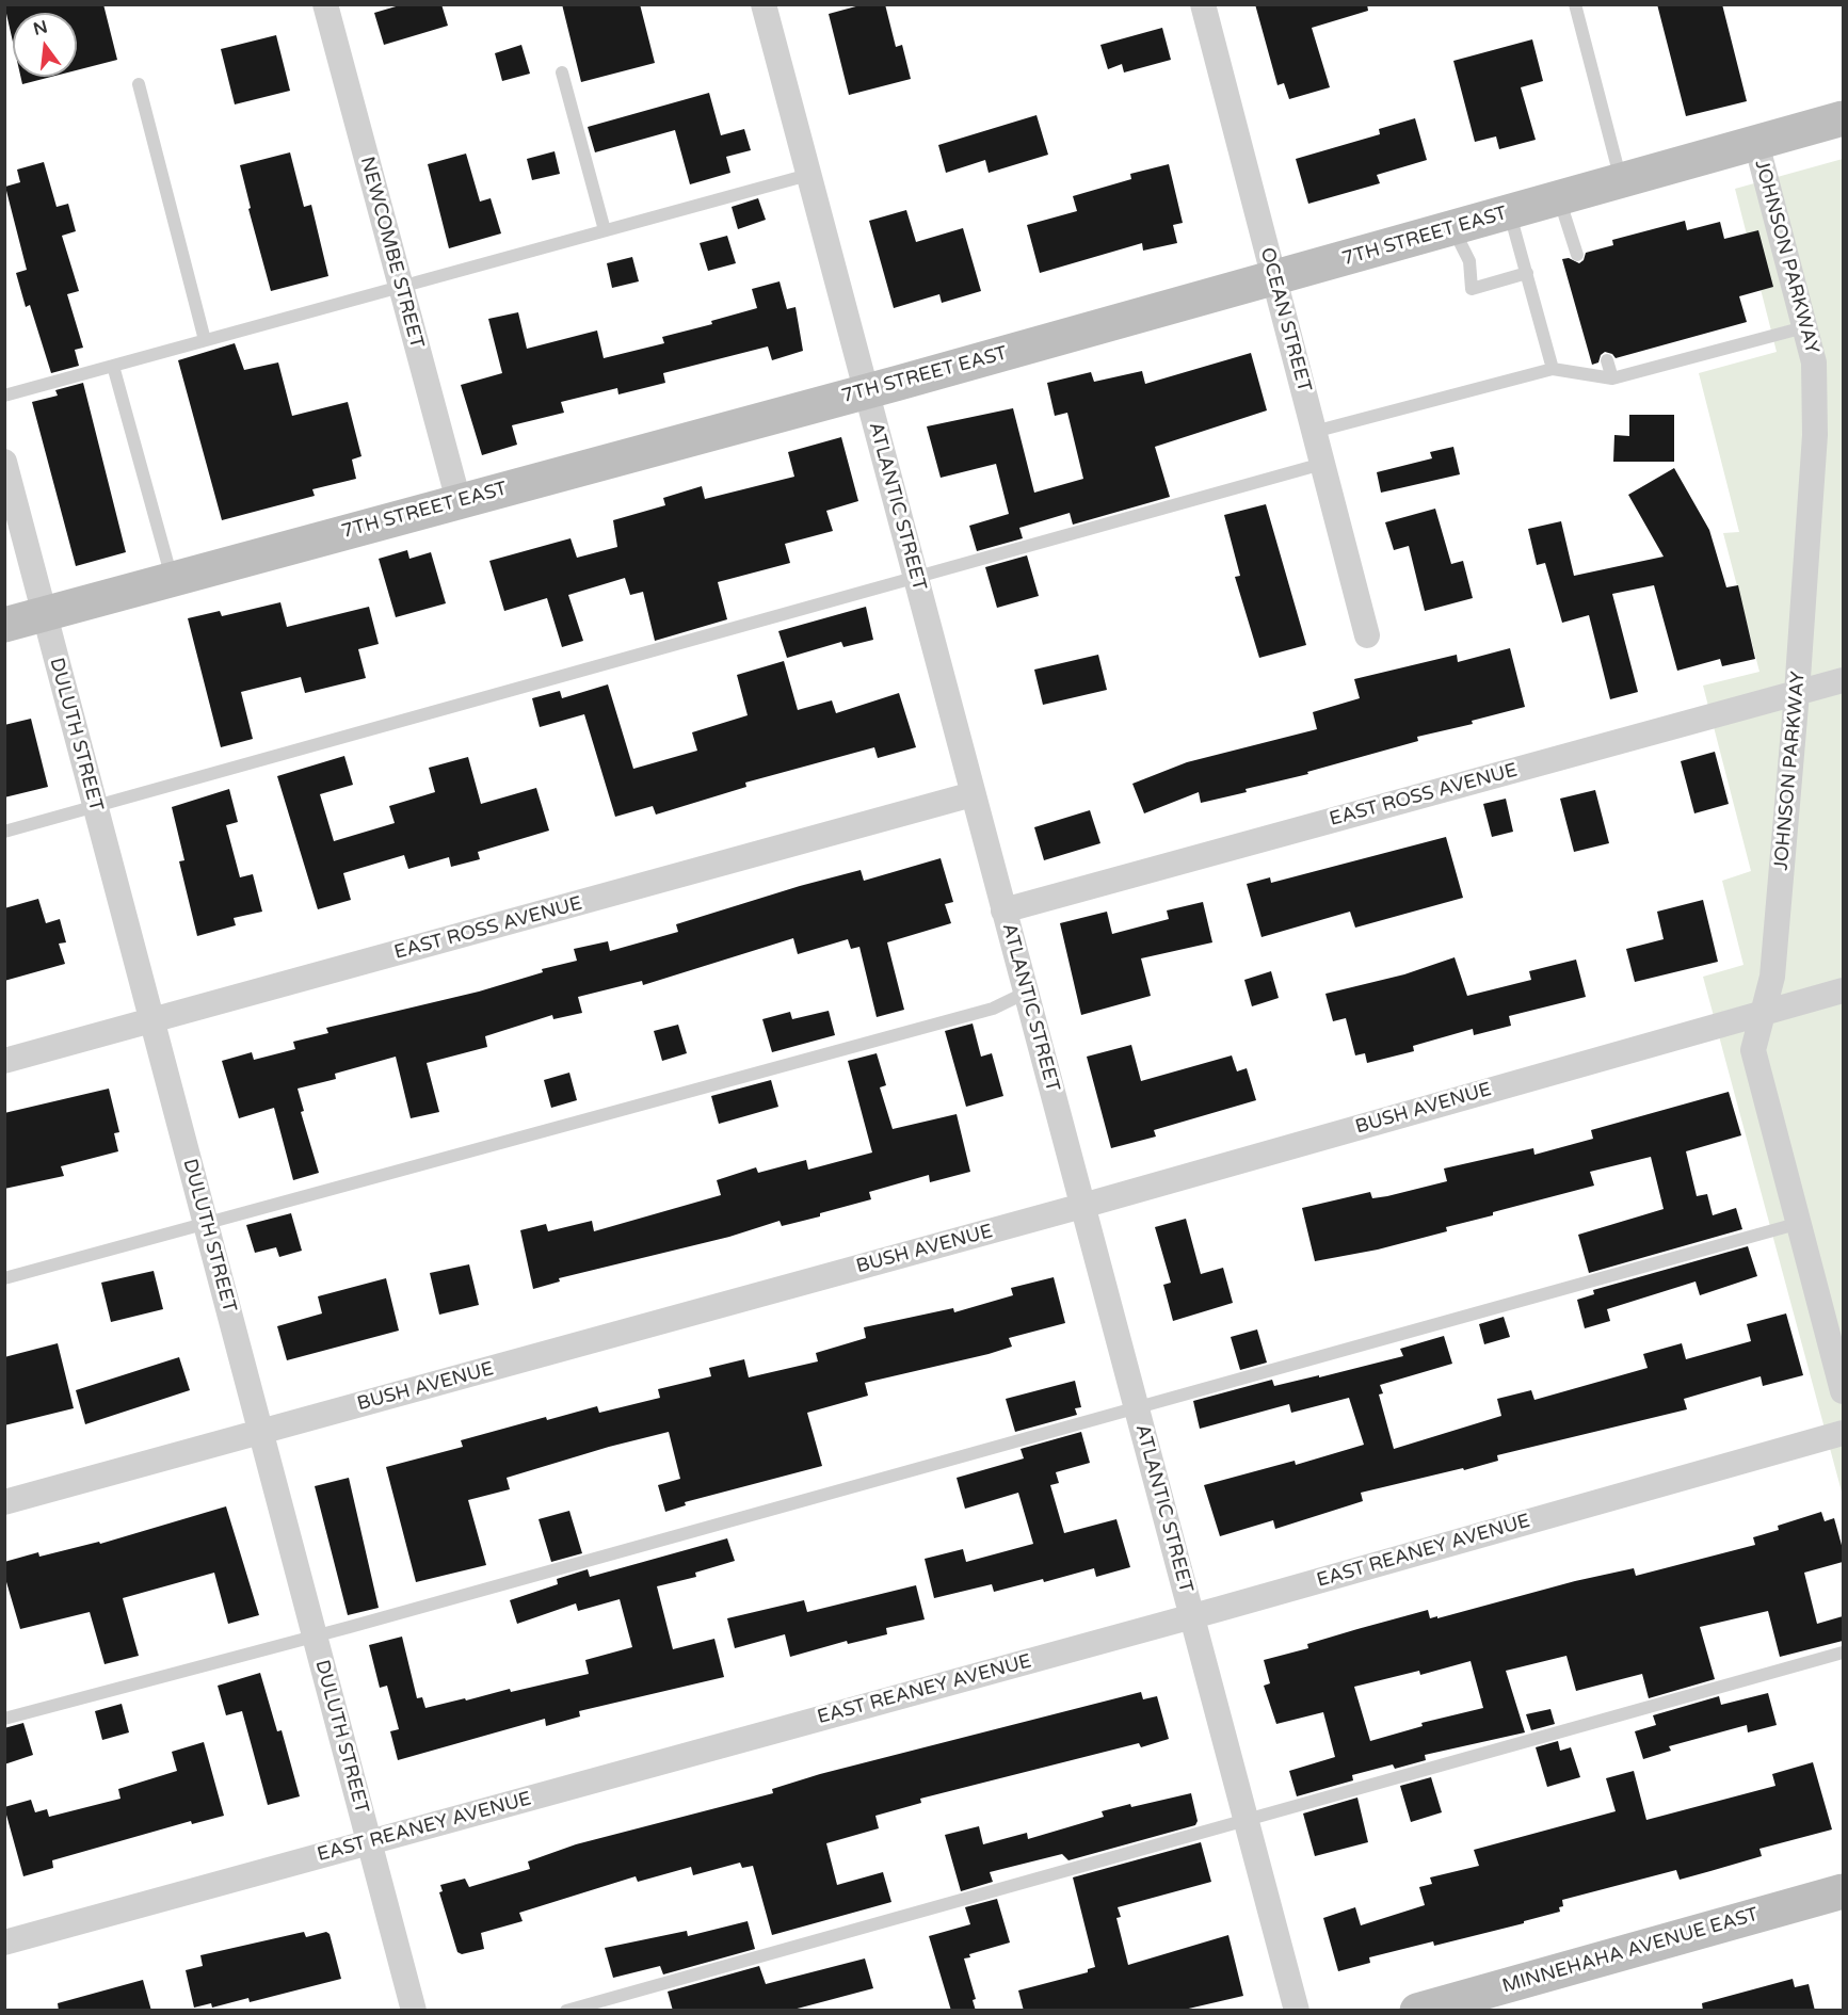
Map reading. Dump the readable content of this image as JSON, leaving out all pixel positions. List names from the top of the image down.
{
  "streets": {
    "street": [
      "7TH STREET EAST",
      "NEWCOMBE STREET",
      "JOHNSON PARKWAY",
      "OCEAN STREET",
      "ATLANTIC STREET",
      "DULUTH STREET",
      "EAST ROSS AVENUE",
      "BUSH AVENUE",
      "EAST REANEY AVENUE",
      "MINNEHAHA AVENUE EAST"
    ]
  },
  "crossings": [
    ["7TH STREET EAST", "NEWCOMBE STREET"],
    ["7TH STREET EAST", "JOHNSON PARKWAY"],
    ["7TH STREET EAST", "OCEAN STREET"],
    ["7TH STREET EAST", "ATLANTIC STREET"],
    ["7TH STREET EAST", "DULUTH STREET"],
    ["JOHNSON PARKWAY", "EAST ROSS AVENUE"],
    ["JOHNSON PARKWAY", "BUSH AVENUE"],
    ["ATLANTIC STREET", "EAST ROSS AVENUE"],
    ["ATLANTIC STREET", "BUSH AVENUE"],
    ["ATLANTIC STREET", "EAST REANEY AVENUE"],
    ["DULUTH STREET", "EAST ROSS AVENUE"],
    ["DULUTH STREET", "BUSH AVENUE"],
    ["DULUTH STREET", "EAST REANEY AVENUE"]
  ],
  "north": "top"
}
